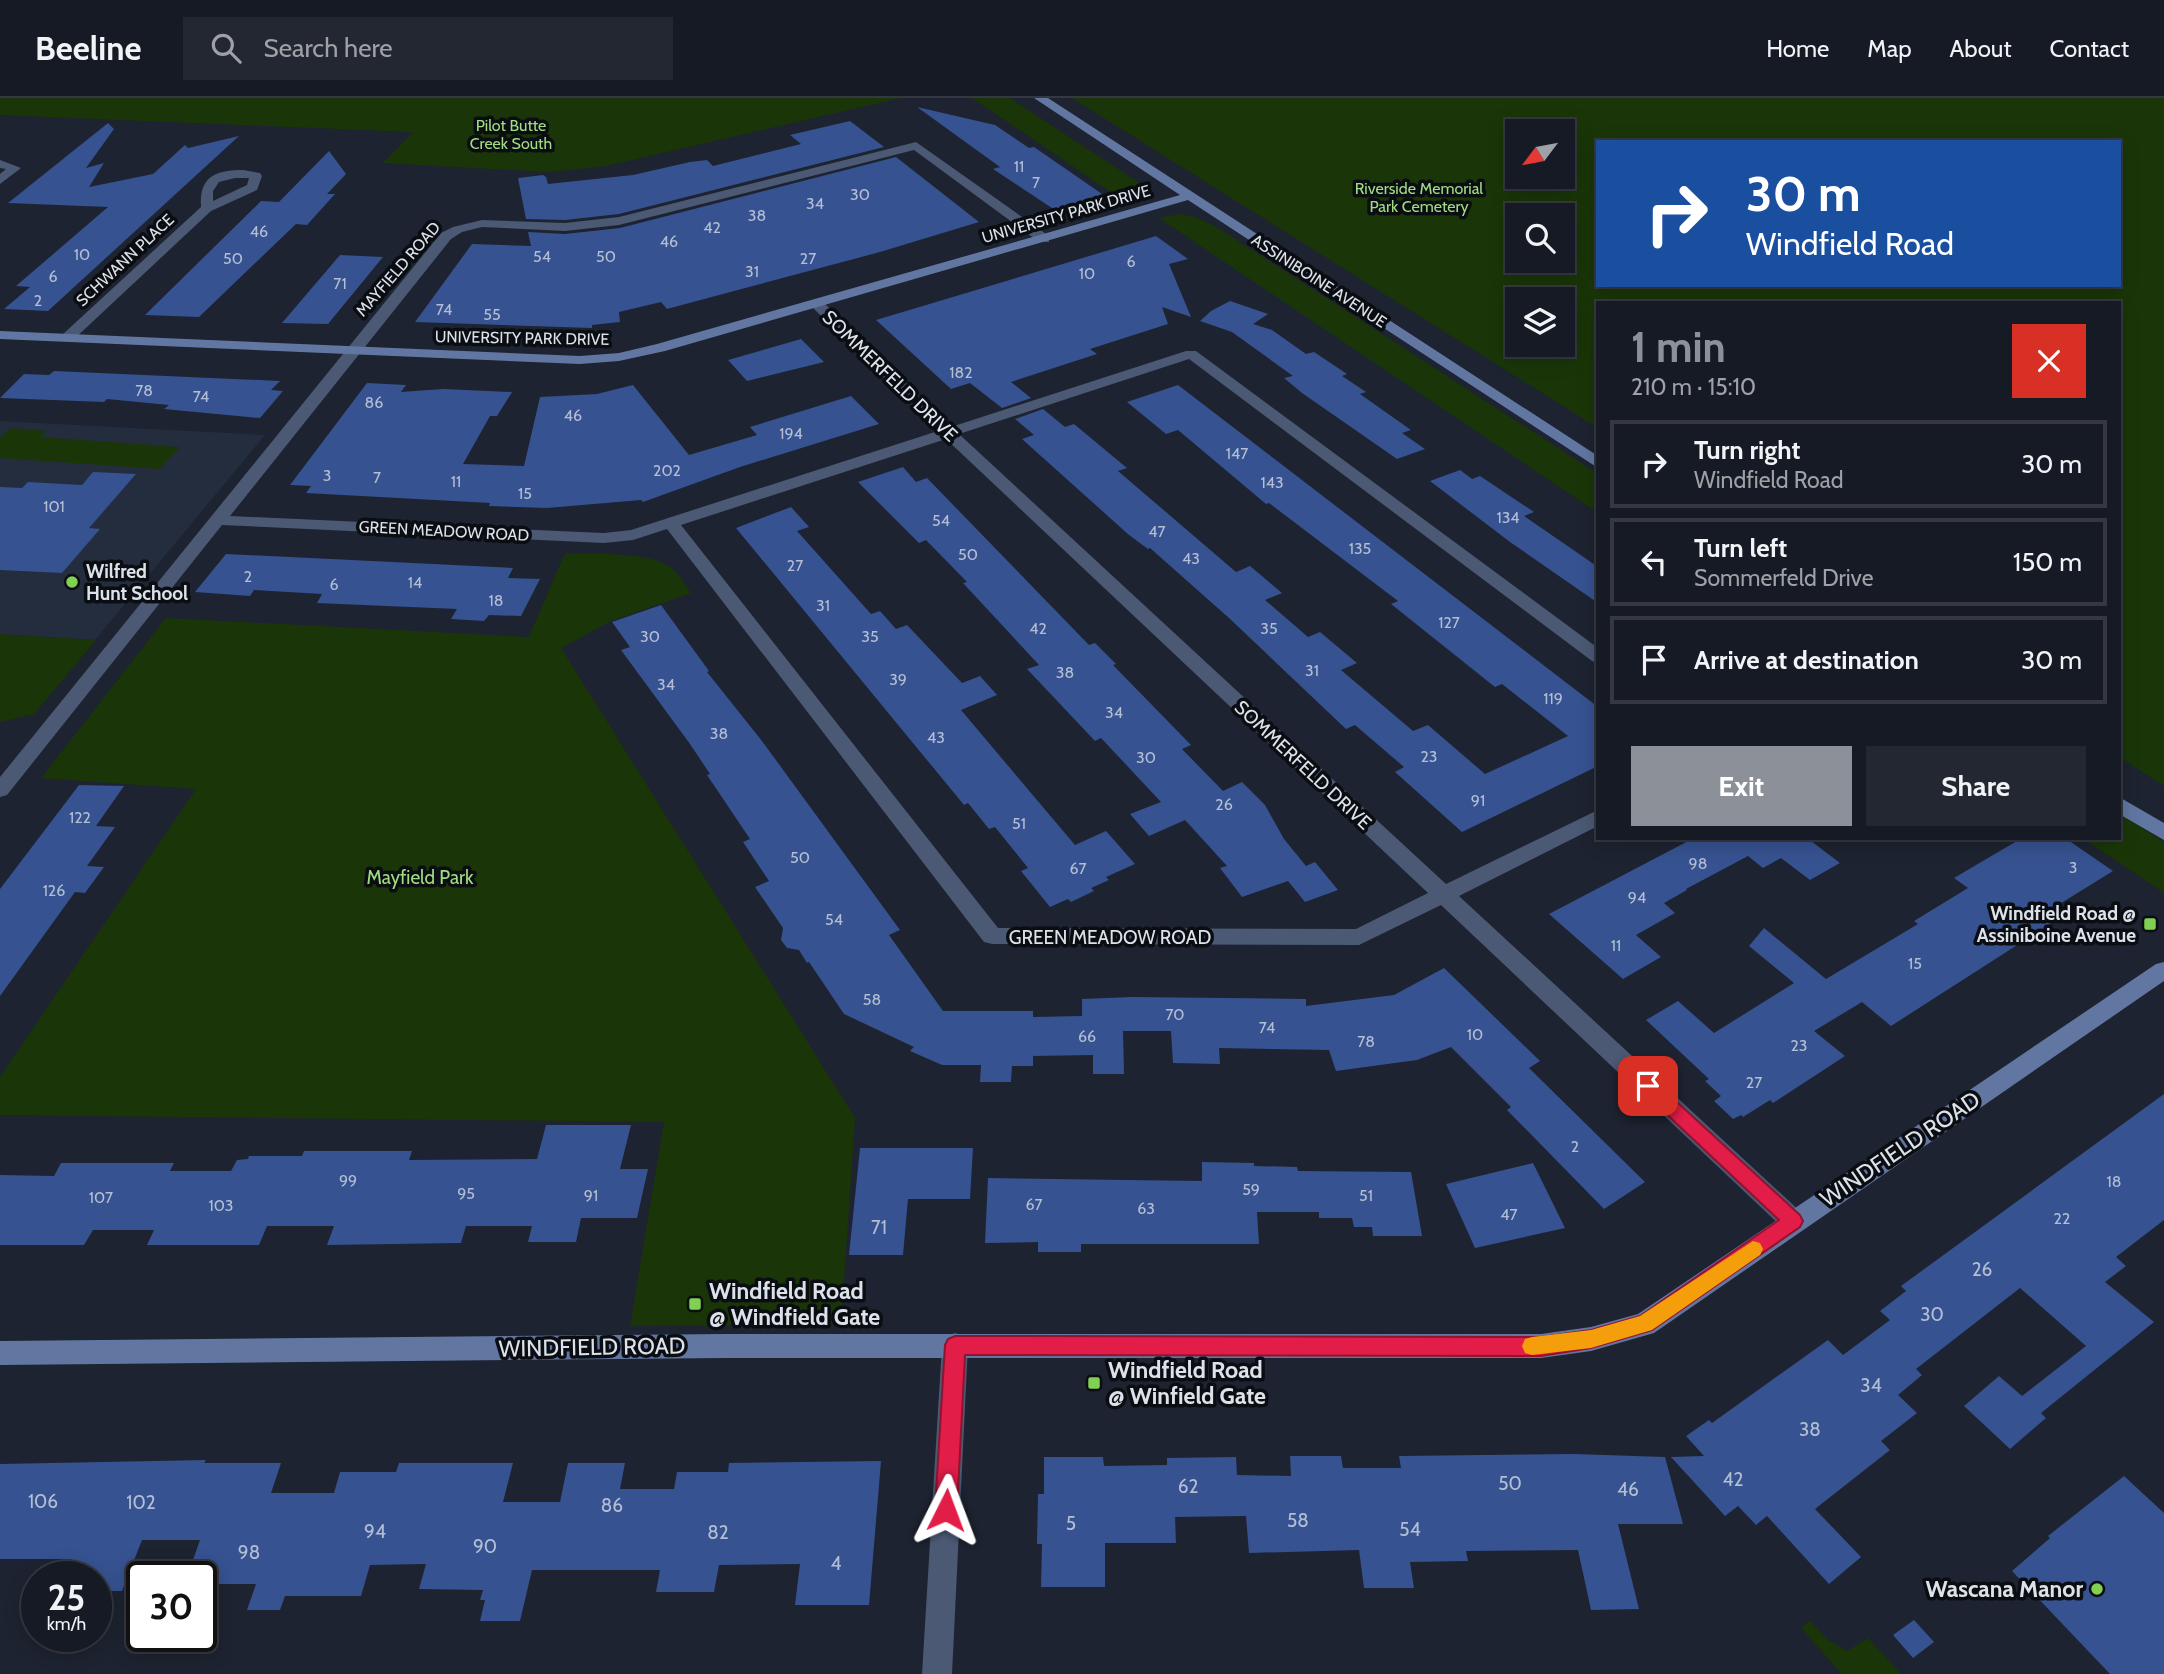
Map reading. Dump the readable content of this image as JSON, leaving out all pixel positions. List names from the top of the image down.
{
  "streets": {
    "street": [
      "UNIVERSITY PARK DRIVE",
      "SCHWANN PLACE",
      "MAYFIELD ROAD",
      "ASSINIBOINE AVENUE",
      "SOMMERFELD DRIVE",
      "GREEN MEADOW ROAD",
      "WINDFIELD ROAD"
    ]
  },
  "crossings": [
    ["UNIVERSITY PARK DRIVE", "SCHWANN PLACE"],
    ["UNIVERSITY PARK DRIVE", "MAYFIELD ROAD"],
    ["UNIVERSITY PARK DRIVE", "ASSINIBOINE AVENUE"],
    ["UNIVERSITY PARK DRIVE", "SOMMERFELD DRIVE"],
    ["MAYFIELD ROAD", "GREEN MEADOW ROAD"],
    ["SOMMERFELD DRIVE", "GREEN MEADOW ROAD"],
    ["SOMMERFELD DRIVE", "WINDFIELD ROAD"]
  ],
  "parks": ["Pilot Butte Creek South", "Riverside Memorial Park Cemetery", "Mayfield Park"],
  "places": {
    "other": ["Wilfred Hunt School", "Wascana Manor"],
    "transit": ["Windfield Road @ Assiniboine Avenue", "Windfield Road @ Windfield Gate", "Windfield Road @ Winfield Gate"]
  },
  "house_numbers": [
    "11",
    "7",
    "30",
    "34",
    "38",
    "42",
    "46",
    "46",
    "10",
    "54",
    "50",
    "50",
    "27",
    "6",
    "31",
    "10",
    "6",
    "71",
    "2",
    "74",
    "55",
    "182",
    "78",
    "74",
    "86",
    "46",
    "194",
    "147",
    "202",
    "3",
    "7",
    "11",
    "143",
    "15",
    "101",
    "134",
    "54",
    "47",
    "135",
    "50",
    "43",
    "27",
    "2",
    "14",
    "6",
    "18",
    "31",
    "127",
    "42",
    "35",
    "30",
    "35",
    "31",
    "38",
    "39",
    "34",
    "119",
    "34",
    "38",
    "43",
    "23",
    "30",
    "91",
    "26",
    "122",
    "51",
    "50",
    "98",
    "3",
    "67",
    "126",
    "94",
    "54",
    "11",
    "15",
    "58",
    "70",
    "74",
    "10",
    "66",
    "78",
    "23",
    "27",
    "2",
    "99",
    "18",
    "59",
    "95",
    "91",
    "51",
    "107",
    "67",
    "103",
    "63",
    "47",
    "22",
    "71",
    "26",
    "30",
    "34",
    "38",
    "42",
    "50",
    "62",
    "46",
    "106",
    "102",
    "86",
    "58",
    "5",
    "54",
    "94",
    "82",
    "90",
    "98",
    "4"
  ],
  "north": "bottom left",
  "page": {
    "header": "Beeline",
    "search": "Search here",
    "nav": [
      "Home",
      "Map",
      "About",
      "Contact"
    ],
    "turn": ["30 m", "Windfield Road"],
    "heading": ["1 min", "210 m · 15:10"],
    "list": [
      {
        "name": "Turn right",
        "note": "Windfield Road",
        "value": "30 m"
      },
      {
        "name": "Turn left",
        "note": "Sommerfeld Drive",
        "value": "150 m"
      },
      {
        "name": "Arrive at destination",
        "value": "30 m"
      }
    ],
    "buttons": ["Exit", "Share"],
    "speed": "25 km/h",
    "limit": "30"
  }
}
